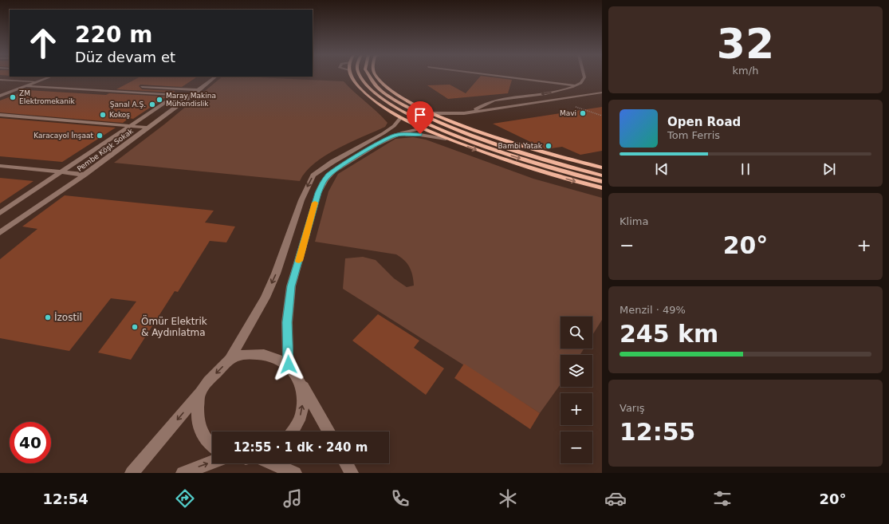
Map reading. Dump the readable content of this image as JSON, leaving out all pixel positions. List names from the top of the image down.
{
  "streets": {
    "street": ["Pembe Köşk Sokak"]
  },
  "places": [
    "ZM Elektromekanik",
    "Maray Makina Mühendislik",
    "Şanal A.Ş.",
    "Mavi",
    "Kokoş",
    "Karacayol İnşaat",
    "Bambi Yatak",
    "İzostil",
    "Ömür Elektrik & Aydınlatma"
  ],
  "page": {
    "tile": [
      ["32", "km/h"],
      "Klima",
      ["Menzil · 49%", "245 km"],
      ["Varış", "12:55"]
    ],
    "turn": ["220 m", "Düz devam et"],
    "song": ["Open Road", "Tom Ferris"],
    "heat": ["−", "20°", "+"],
    "map_buttons": ["+", "−"],
    "limit": "40",
    "trip": "12:55 · 1 dk · 240 m",
    "tabs": ["12:54", "20°"]
  }
}
